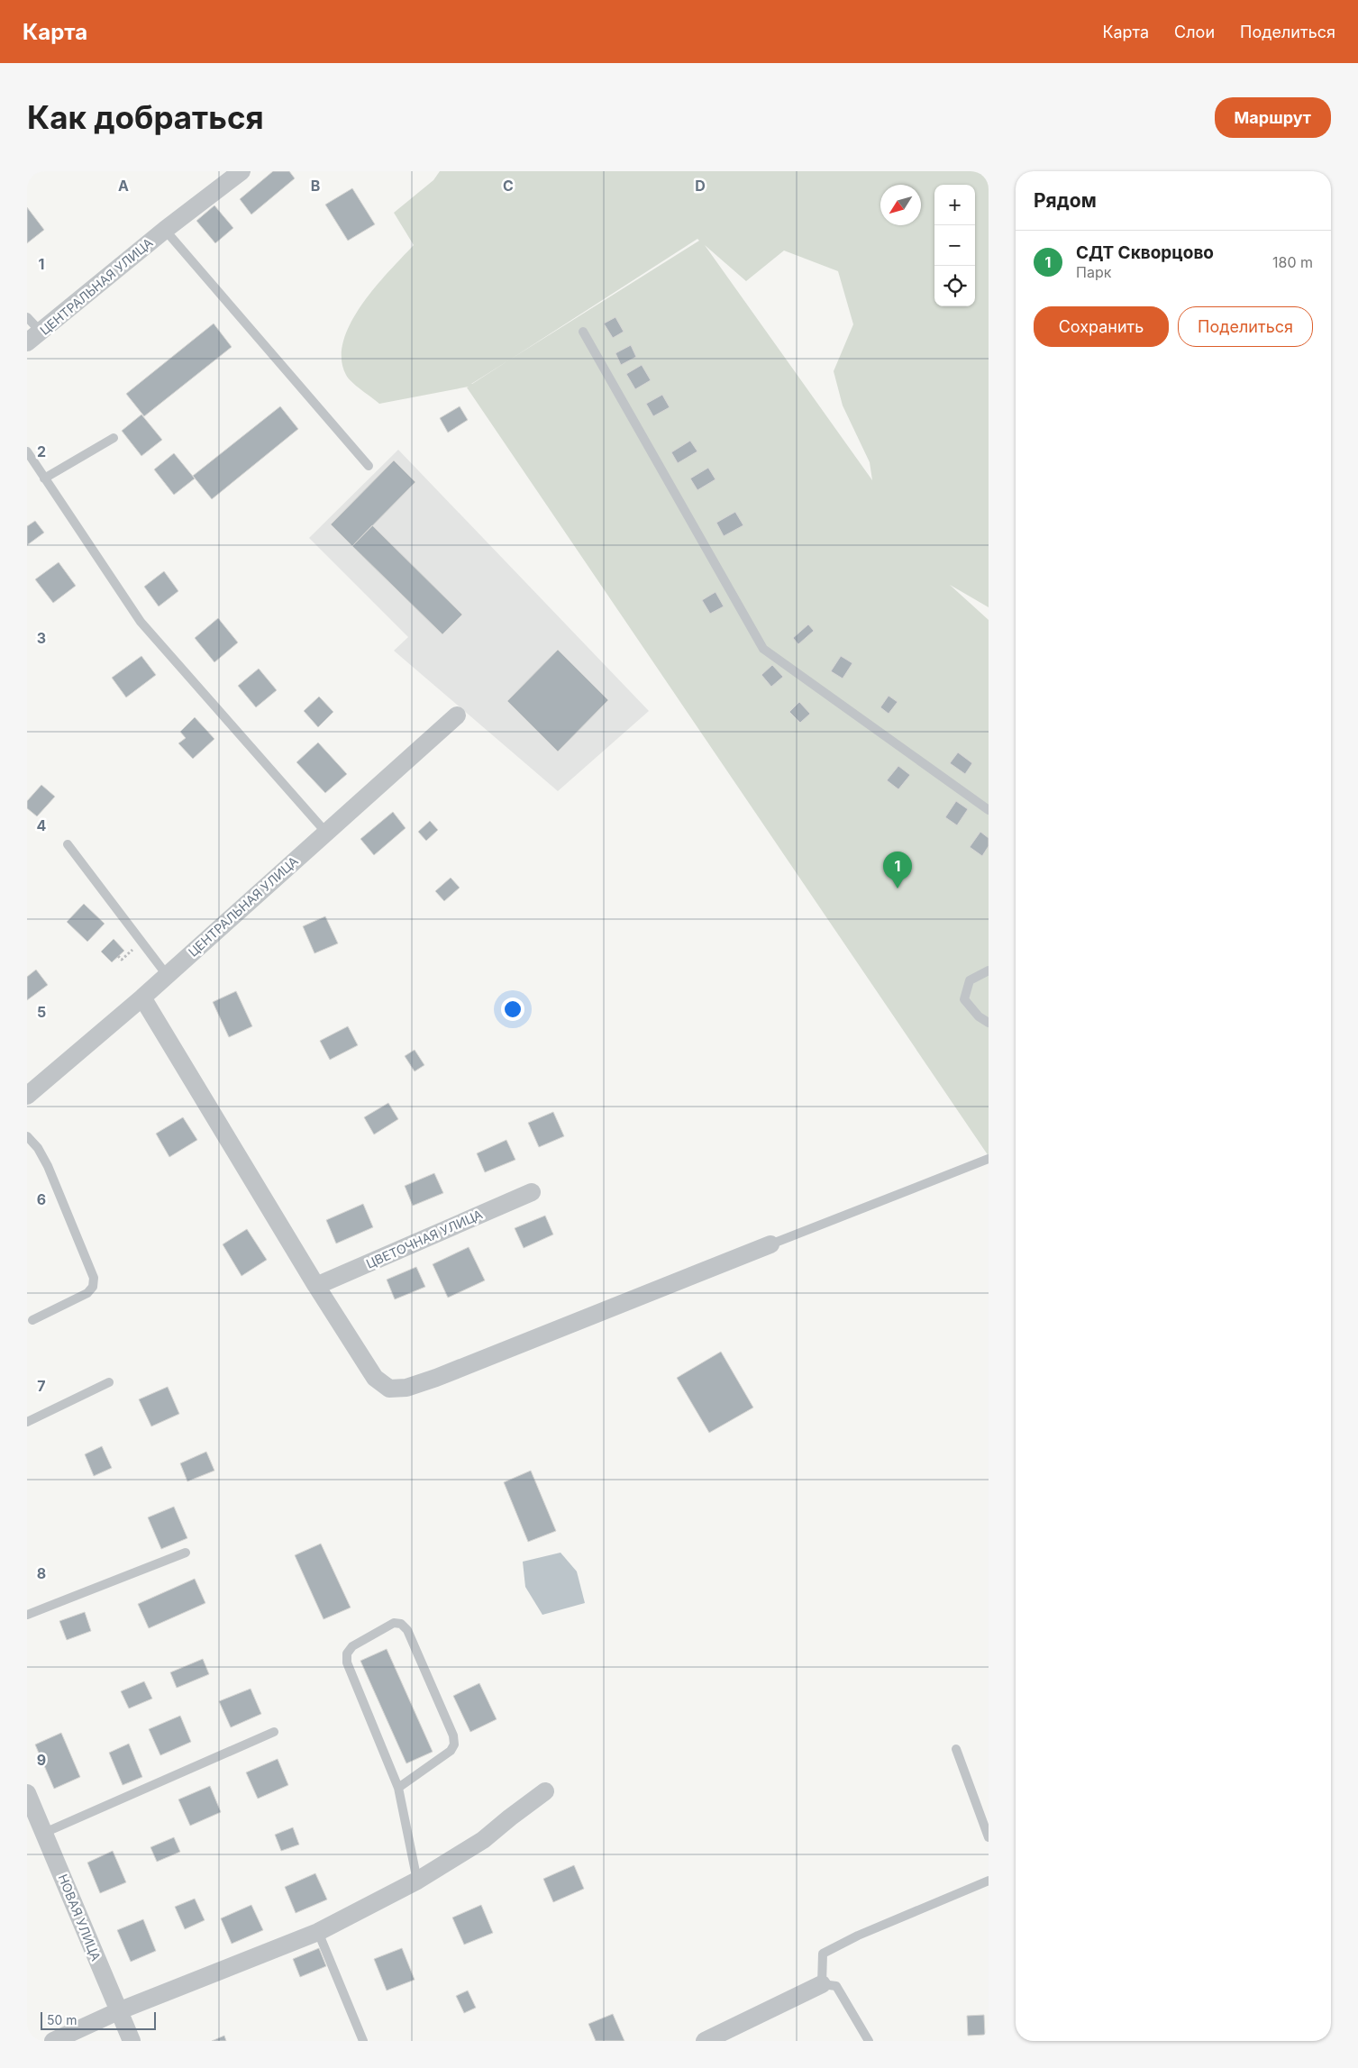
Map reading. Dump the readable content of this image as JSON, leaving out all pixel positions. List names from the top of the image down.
{
  "streets": {
    "street": ["ЦЕНТРАЛЬНАЯ УЛИЦА", "ЦВЕТОЧНАЯ УЛИЦА", "НОВАЯ УЛИЦА"]
  },
  "scale_bar": "50 m",
  "north": "bottom left",
  "page": {
    "header": "Карта",
    "nav": ["Карта", "Слои", "Поделиться"],
    "buttons": [
      "Маршрут",
      ["Сохранить", "Поделиться"]
    ],
    "title": "Как добраться",
    "heading": "Рядом",
    "map_buttons": ["+", "−"],
    "list": [
      {
        "mark": "1",
        "name": "СДТ Скворцово",
        "note": "Парк",
        "value": "180 m"
      }
    ],
    "pins": "1",
    "scale": "50 m"
  },
  "grid": {
    "columns": [
      "A",
      "B",
      "C",
      "D"
    ],
    "rows": [
      "1",
      "2",
      "3",
      "4",
      "5",
      "6",
      "7",
      "8",
      "9"
    ]
  }
}
